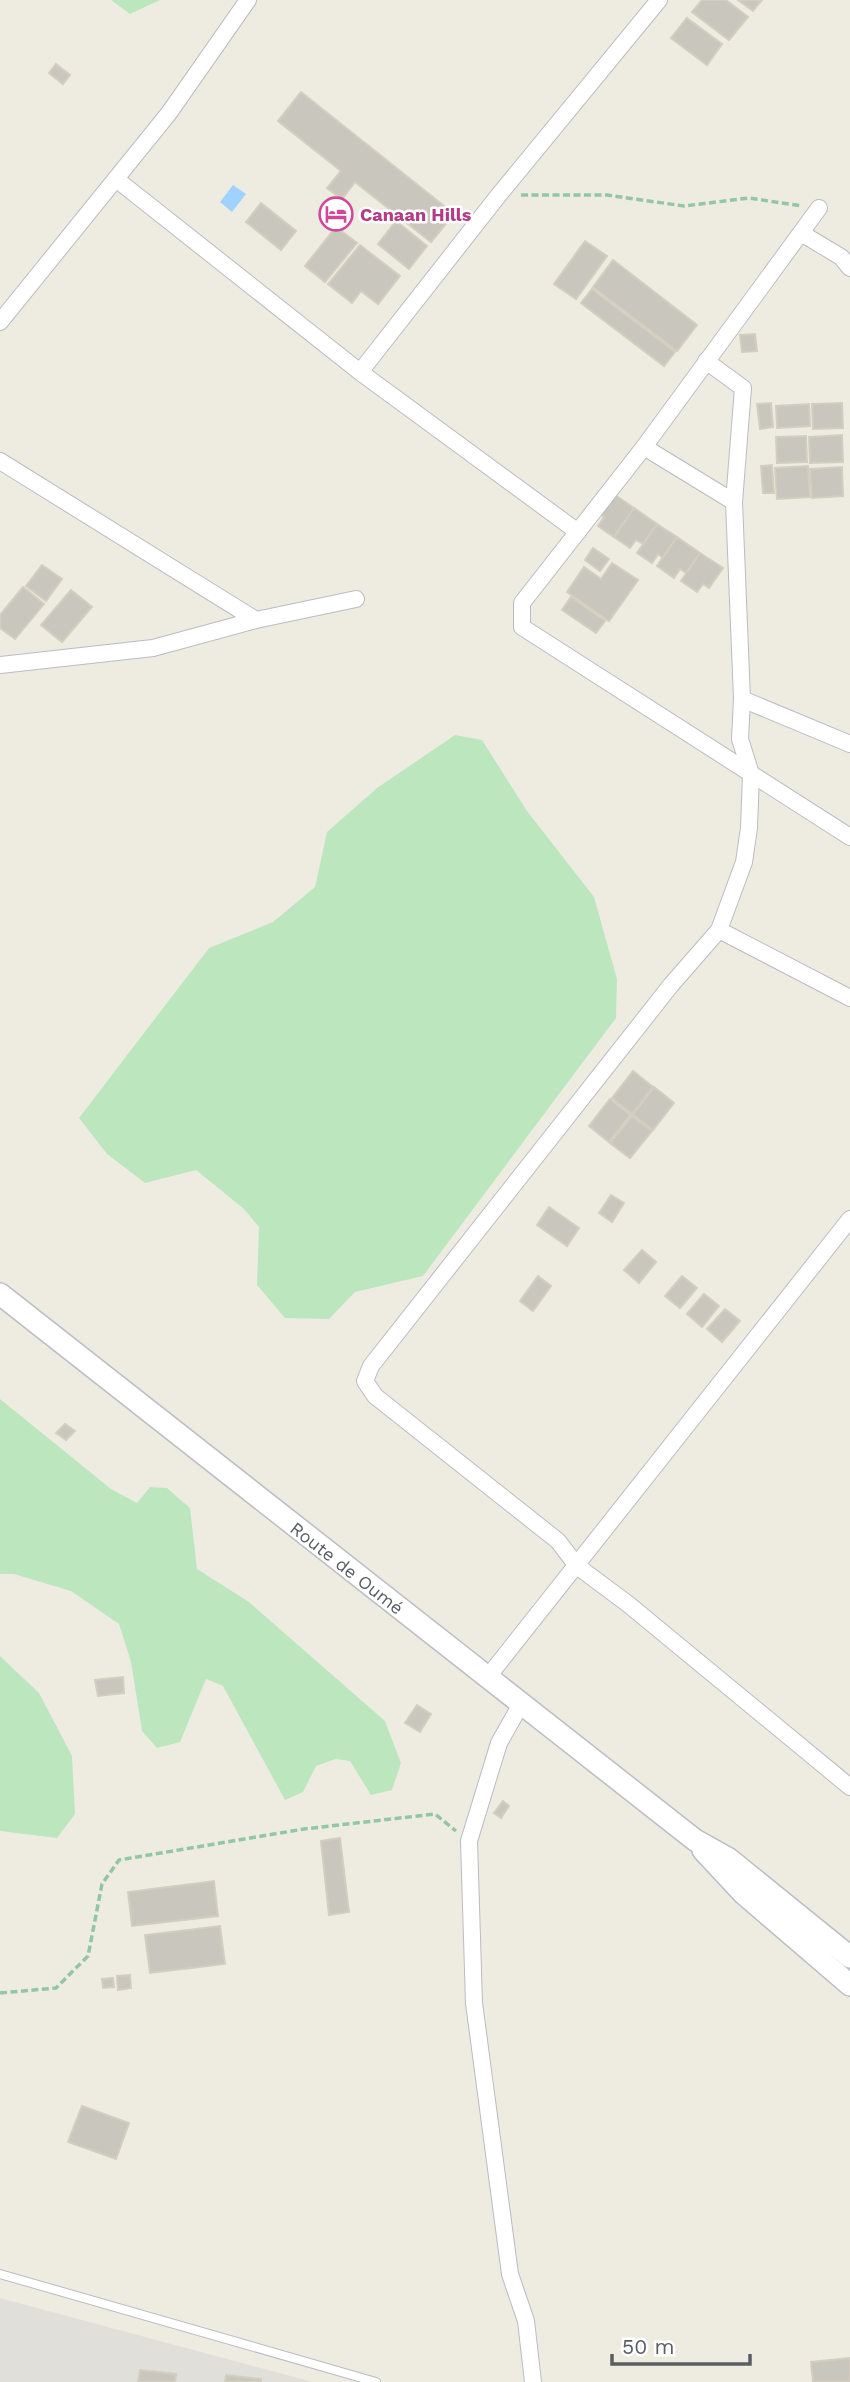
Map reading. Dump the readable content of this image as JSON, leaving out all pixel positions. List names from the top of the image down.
{
  "streets": {
    "main road": ["Route de Oumé"]
  },
  "places": {
    "hotel": ["Canaan Hills"]
  },
  "scale_bar": "50 m"
}
